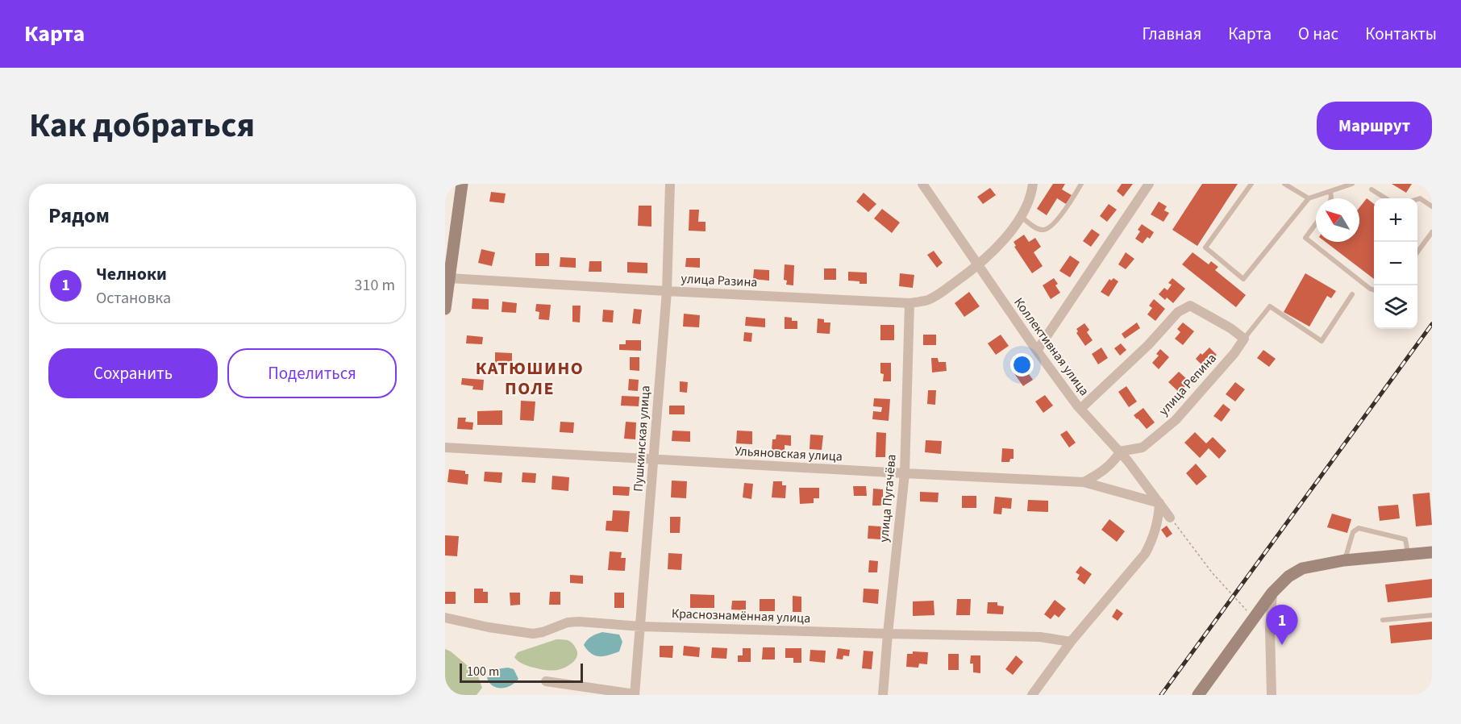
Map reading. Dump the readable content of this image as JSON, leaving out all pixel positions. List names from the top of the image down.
{
  "streets": {
    "street": [
      "улица Разина",
      "Коллективная улица",
      "улица Репина",
      "Пушкинская улица",
      "Ульяновская улица",
      "улица Пугачёва",
      "Краснознамённая улица"
    ]
  },
  "crossings": [
    ["улица Разина", "Коллективная улица"],
    ["улица Разина", "Пушкинская улица"],
    ["улица Разина", "улица Пугачёва"],
    ["Коллективная улица", "улица Репина"],
    ["Коллективная улица", "Ульяновская улица"],
    ["Пушкинская улица", "Ульяновская улица"],
    ["Пушкинская улица", "Краснознамённая улица"],
    ["Ульяновская улица", "улица Пугачёва"],
    ["улица Пугачёва", "Краснознамённая улица"]
  ],
  "districts": ["КАТЮШИНО ПОЛЕ"],
  "scale_bar": "100 m",
  "north": "top left",
  "page": {
    "header": "Карта",
    "nav": [
      "Главная",
      "Карта",
      "О нас",
      "Контакты"
    ],
    "title": "Как добраться",
    "buttons": [
      "Маршрут",
      ["Сохранить", "Поделиться"]
    ],
    "heading": "Рядом",
    "map_buttons": ["+", "−"],
    "list": [
      {
        "mark": "1",
        "name": "Челноки",
        "note": "Остановка",
        "value": "310 m"
      }
    ],
    "pins": "1",
    "scale": "100 m"
  }
}
